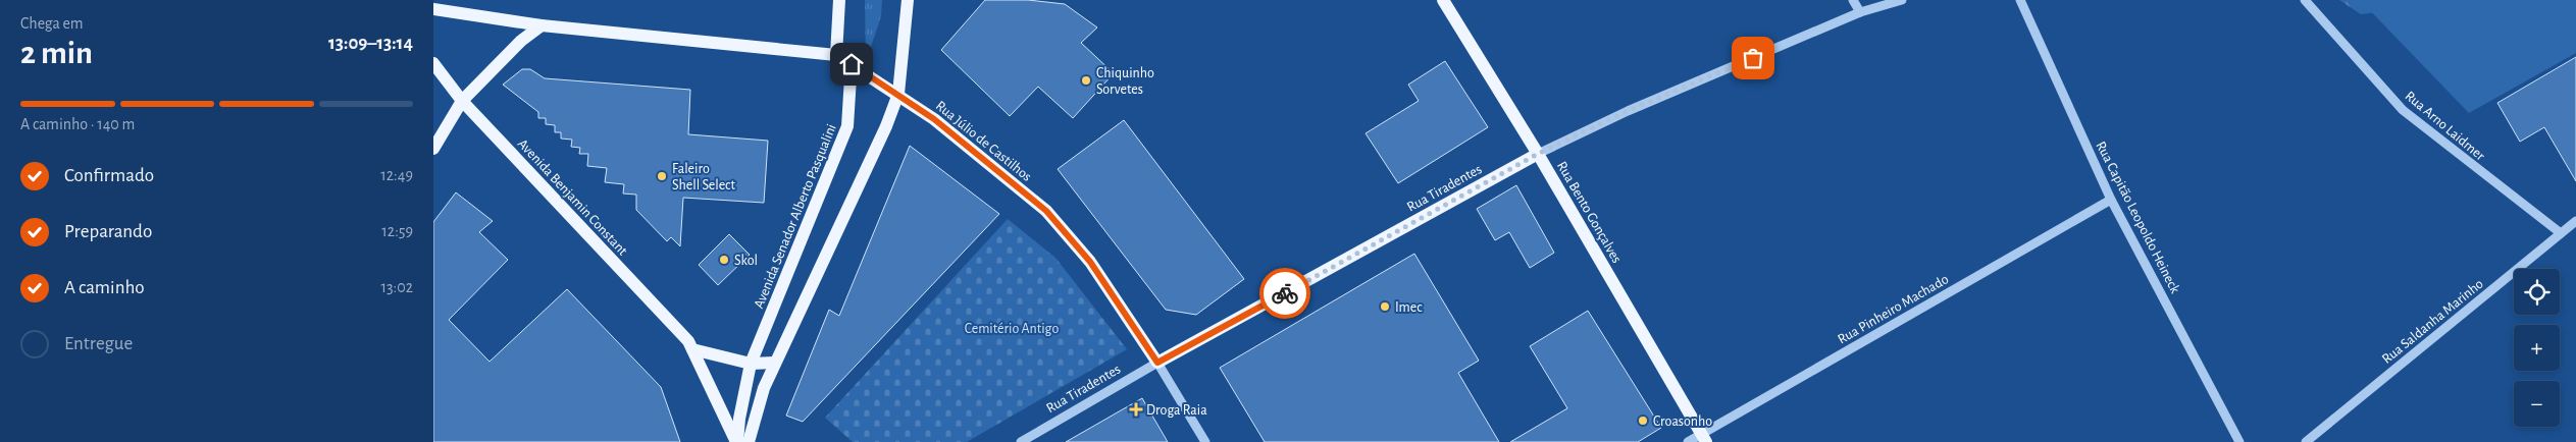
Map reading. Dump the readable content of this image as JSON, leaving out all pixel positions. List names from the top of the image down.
{
  "streets": {
    "main road": [
      "Rua Júlio de Castilhos",
      "Rua Tiradentes",
      "Avenida Benjamin Constant",
      "Rua Bento Gonçalves",
      "Avenida Senador Alberto Pasqualini"
    ],
    "street": [
      "Rua Arno Laidmer",
      "Rua Capitão Leopoldo Heineck",
      "Rua Pinheiro Machado",
      "Rua Saldanha Marinho"
    ]
  },
  "crossings": [
    ["Rua Arno Laidmer", "Rua Saldanha Marinho"],
    ["Rua Júlio de Castilhos", "Rua Tiradentes"],
    ["Rua Júlio de Castilhos", "Avenida Senador Alberto Pasqualini"],
    ["Rua Tiradentes", "Rua Bento Gonçalves"],
    ["Avenida Benjamin Constant", "Avenida Senador Alberto Pasqualini"],
    ["Rua Bento Gonçalves", "Rua Pinheiro Machado"],
    ["Rua Capitão Leopoldo Heineck", "Rua Pinheiro Machado"]
  ],
  "parks": ["Cemitério Antigo"],
  "places": {
    "other": [
      "Chiquinho Sorvetes",
      "Faleiro Shell Select",
      "Skol",
      "Imec",
      "Croasonho"
    ],
    "health": ["Droga Raia"]
  },
  "page": {
    "heading": ["2 min", "Chega em", "13:09–13:14"],
    "bar": "A caminho · 140 m",
    "list": [
      ["Confirmado", "12:49"],
      ["Preparando", "12:59"],
      ["A caminho", "13:02"],
      "Entregue"
    ],
    "map_buttons": ["+", "−"]
  }
}
